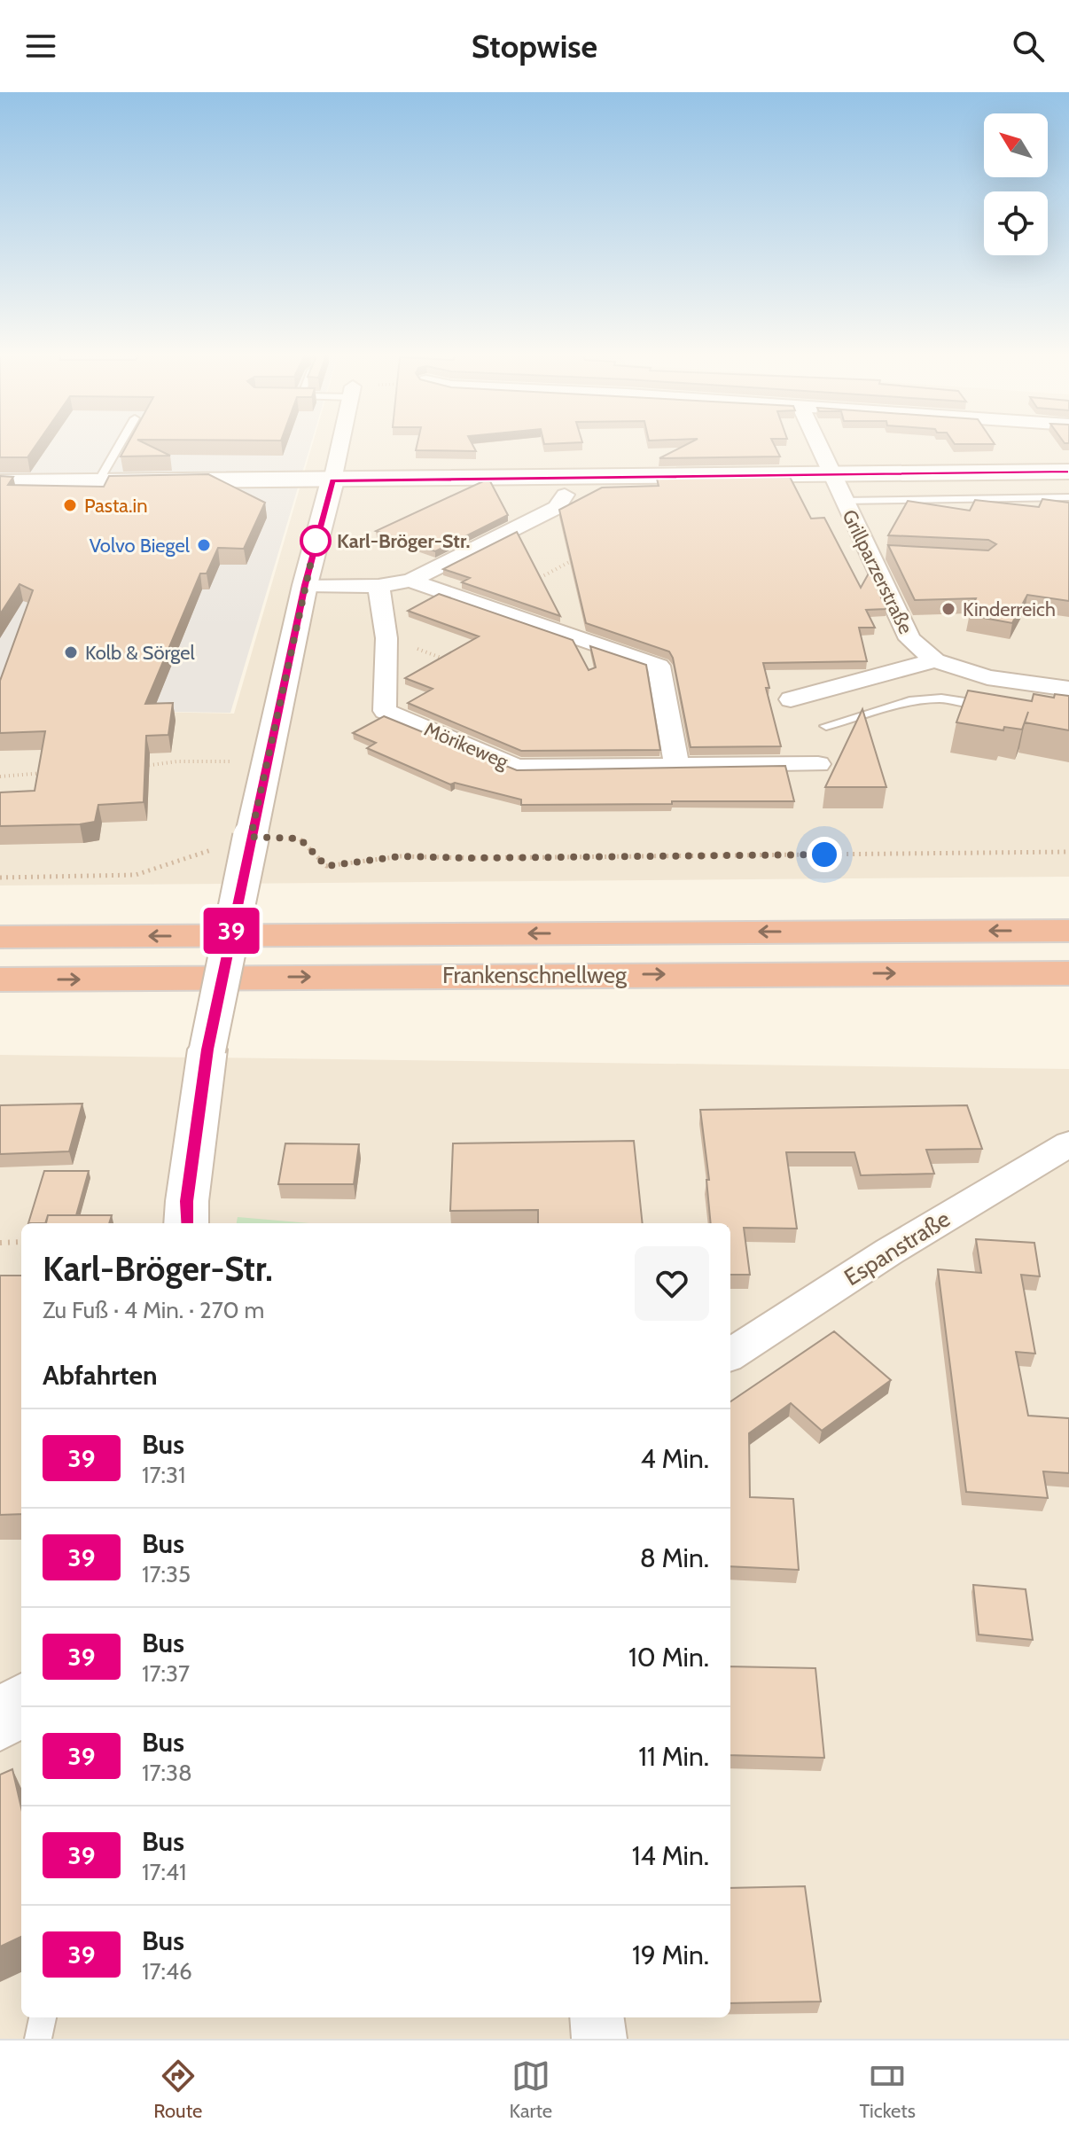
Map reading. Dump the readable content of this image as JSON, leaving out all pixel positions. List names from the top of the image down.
{
  "streets": {
    "highway": ["Frankenschnellweg"],
    "street": ["Grillparzerstraße", "Mörikeweg", "Espanstraße"]
  },
  "places": [
    "Pasta.in",
    "Karl-Bröger-Str.",
    "Volvo Biegel",
    "Kinderreich",
    "Kolb & Sörgel"
  ],
  "lines": ["bus line 39"],
  "north": "top left",
  "page": {
    "header": "Stopwise",
    "on_map": "39",
    "heading": [
      ["Karl-Bröger-Str.", "Zu Fuß · 4 Min. · 270 m"],
      "Abfahrten"
    ],
    "list": [
      {
        "mark": "39",
        "name": "Bus",
        "note": "17:31",
        "value": "4 Min."
      },
      {
        "mark": "39",
        "name": "Bus",
        "note": "17:35",
        "value": "8 Min."
      },
      {
        "mark": "39",
        "name": "Bus",
        "note": "17:37",
        "value": "10 Min."
      },
      {
        "mark": "39",
        "name": "Bus",
        "note": "17:38",
        "value": "11 Min."
      },
      {
        "mark": "39",
        "name": "Bus",
        "note": "17:41",
        "value": "14 Min."
      },
      {
        "mark": "39",
        "name": "Bus",
        "note": "17:46",
        "value": "19 Min."
      }
    ],
    "tabs": ["Route", "Karte", "Tickets"]
  }
}
